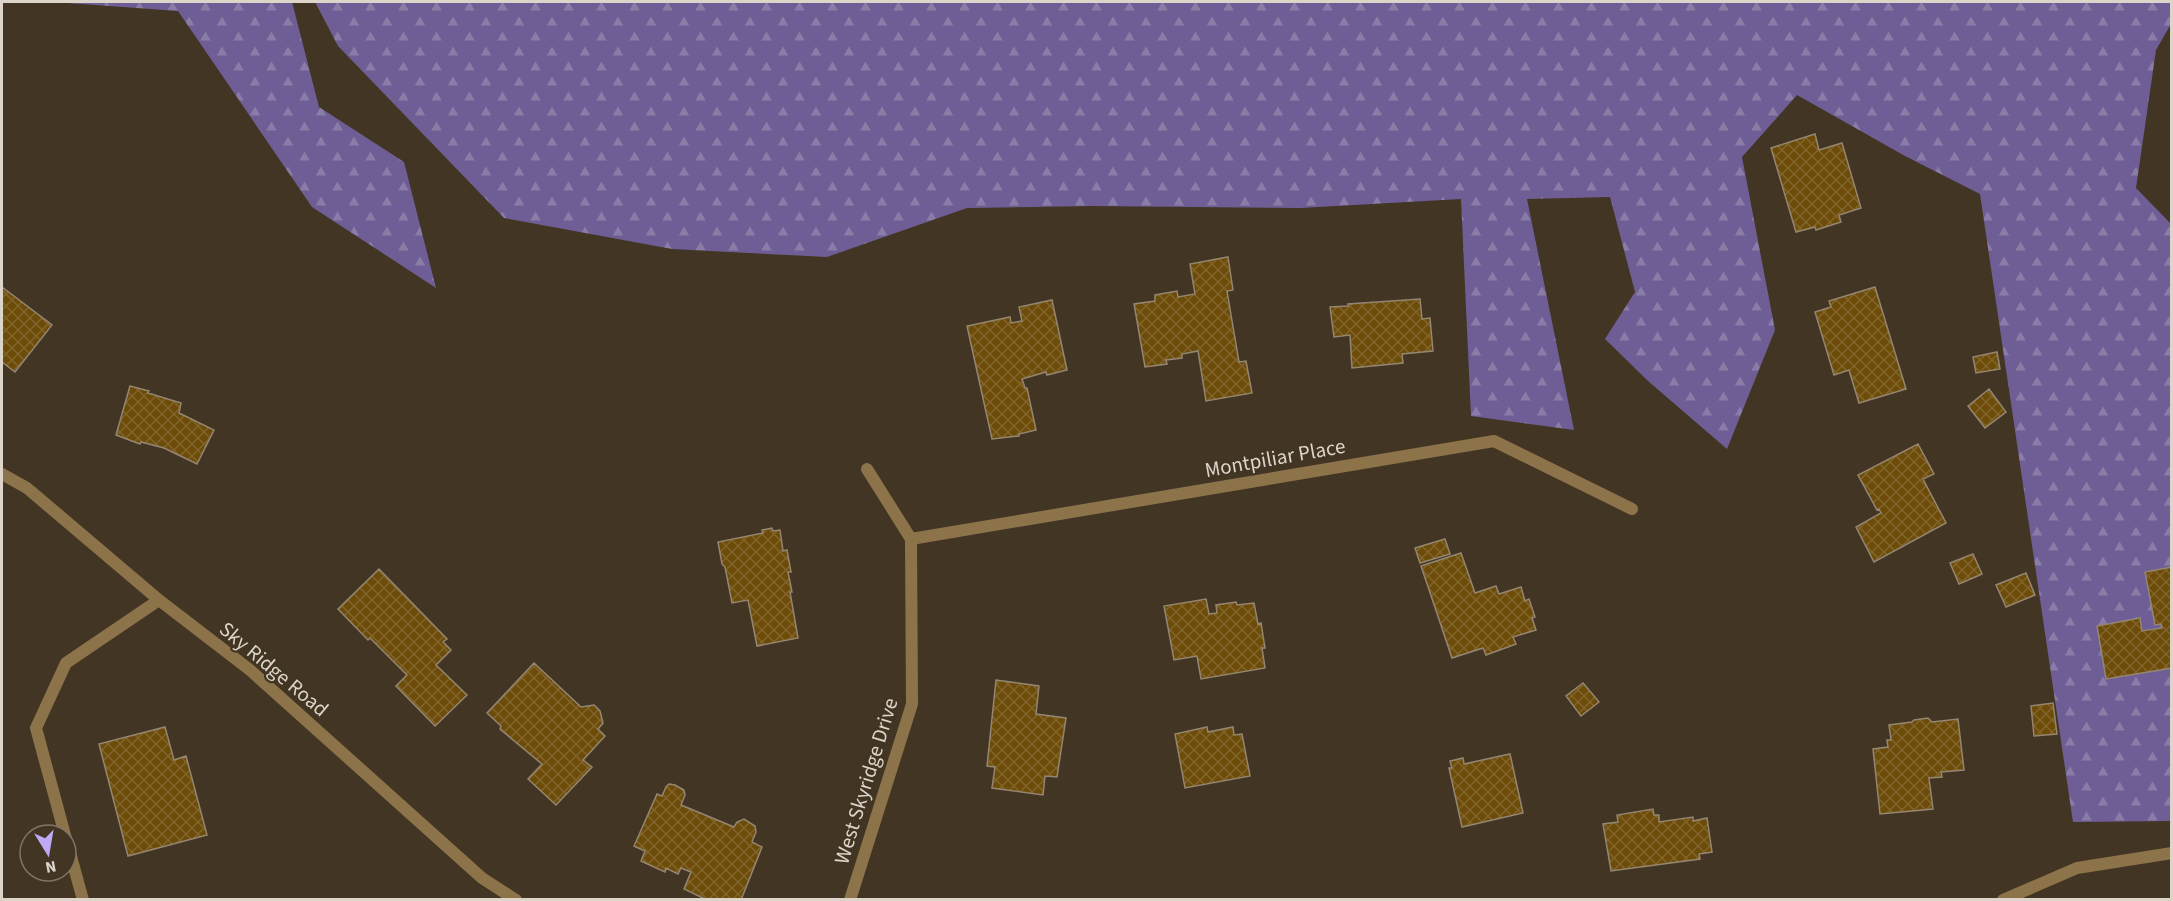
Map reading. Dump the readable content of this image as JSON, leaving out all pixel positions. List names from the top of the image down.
{
  "streets": {
    "street": ["Montpiliar Place", "Sky Ridge Road", "West Skyridge Drive"]
  },
  "crossings": [
    ["Montpiliar Place", "West Skyridge Drive"]
  ],
  "north": "bottom"
}
